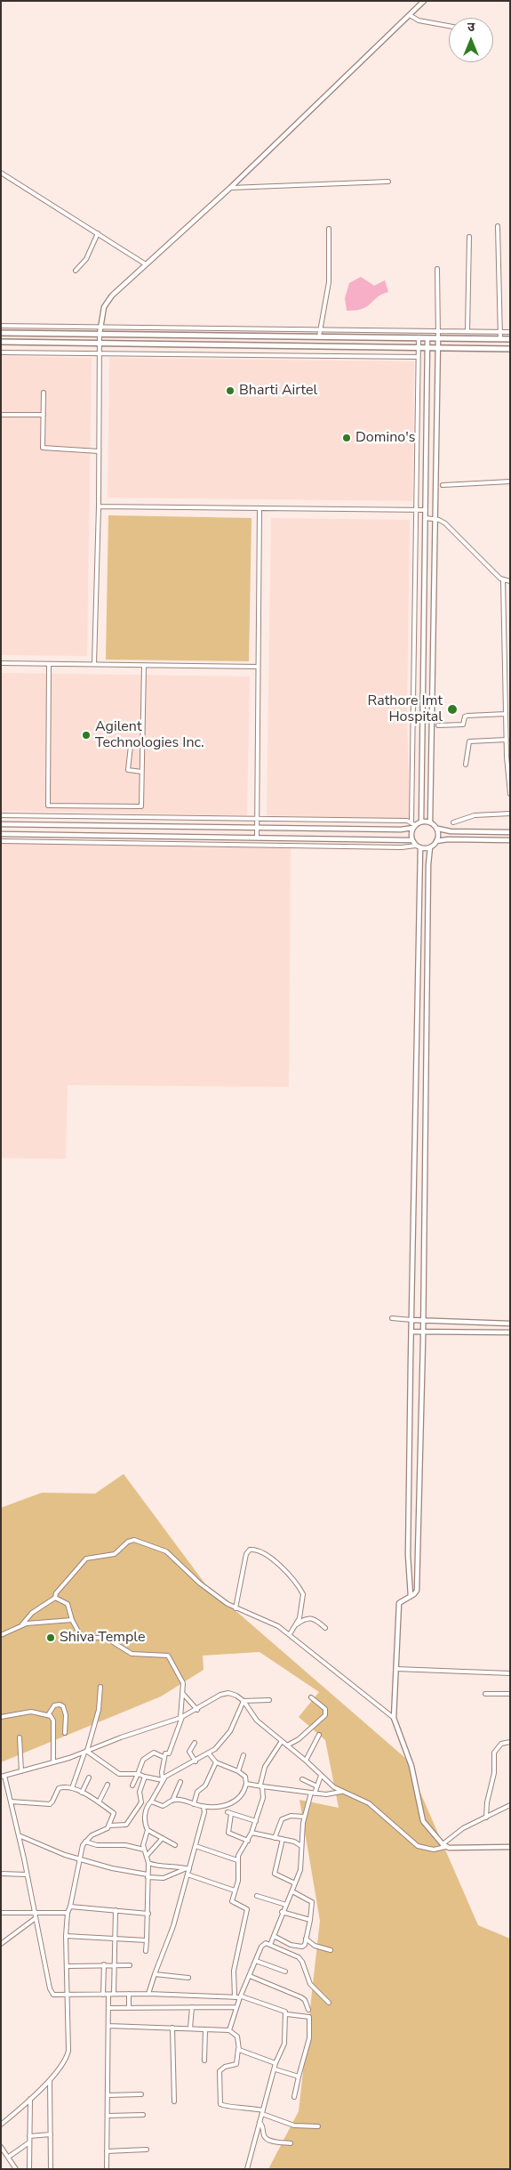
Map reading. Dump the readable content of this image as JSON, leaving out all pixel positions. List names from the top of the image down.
{
  "places": [
    "Bharti Airtel",
    "Domino's",
    "Rathore Imt Hospital",
    "Agilent Technologies Inc.",
    "Shiva Temple"
  ],
  "north": "top"
}
